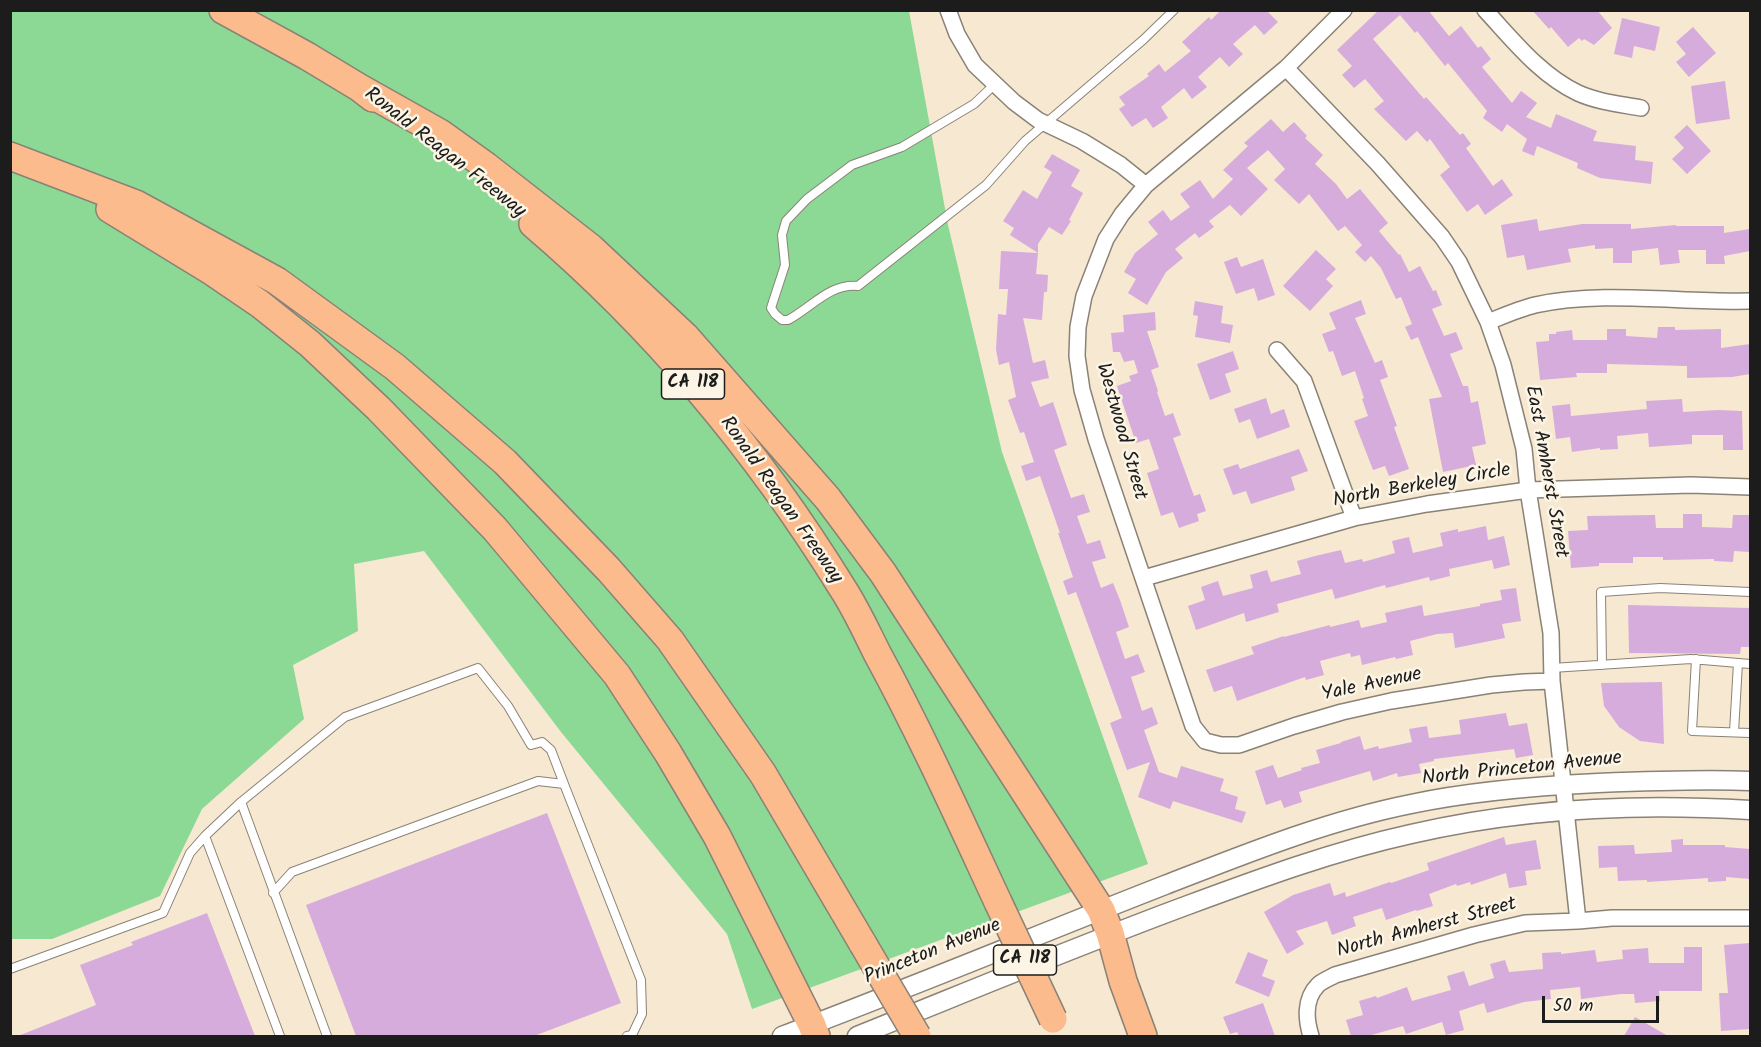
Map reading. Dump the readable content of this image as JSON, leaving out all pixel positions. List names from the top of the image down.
{
  "streets": {
    "highway": ["Ronald Reagan Freeway", "CA 118"],
    "street": [
      "Westwood Street",
      "East Amherst Street",
      "North Berkeley Circle",
      "Yale Avenue",
      "North Princeton Avenue",
      "North Amherst Street",
      "Princeton Avenue"
    ]
  },
  "crossings": [
    ["Westwood Street", "East Amherst Street"],
    ["Westwood Street", "North Berkeley Circle"],
    ["Westwood Street", "Yale Avenue"],
    ["East Amherst Street", "North Berkeley Circle"],
    ["East Amherst Street", "Yale Avenue"],
    ["East Amherst Street", "North Princeton Avenue"],
    ["East Amherst Street", "North Amherst Street"],
    ["North Princeton Avenue", "Princeton Avenue"]
  ],
  "scale_bar": "50 m"
}
